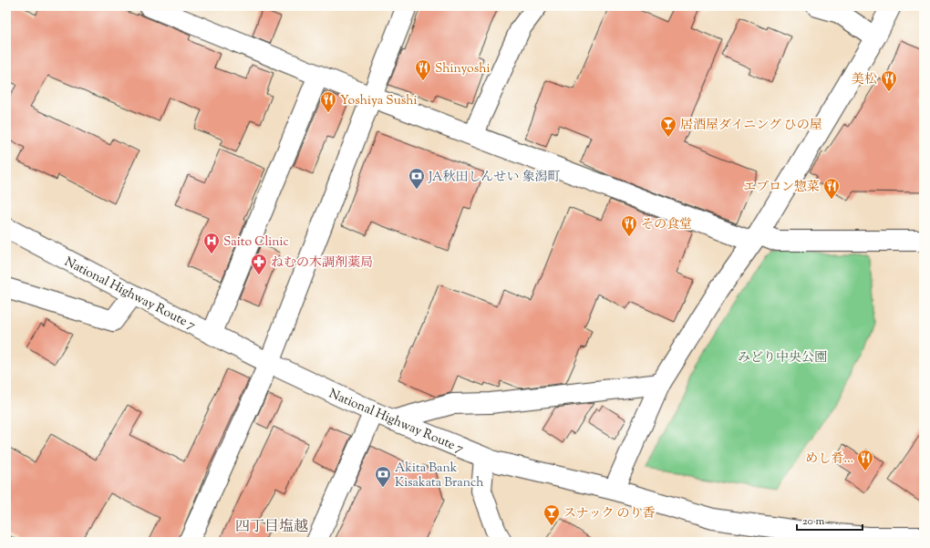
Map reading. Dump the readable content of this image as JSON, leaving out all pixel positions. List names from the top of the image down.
{
  "streets": {
    "main road": ["National Highway Route 7"]
  },
  "districts": ["四丁目塩越"],
  "parks": ["みどり中央公園"],
  "places": {
    "restaurant": [
      "Shinyoshi",
      "美松",
      "Yoshiya Sushi",
      "エプロン惣菜",
      "その食堂",
      "めし肴…"
    ],
    "bar": ["居酒屋ダイニング ひの屋", "スナック のり香"],
    "bank": ["JA秋田しんせい 象潟町", "Akita Bank Kisakata Branch"],
    "hospital": ["Saito Clinic"],
    "pharmacy": ["ねむの木調剤薬局"]
  },
  "scale_bar": "20 m"
}
